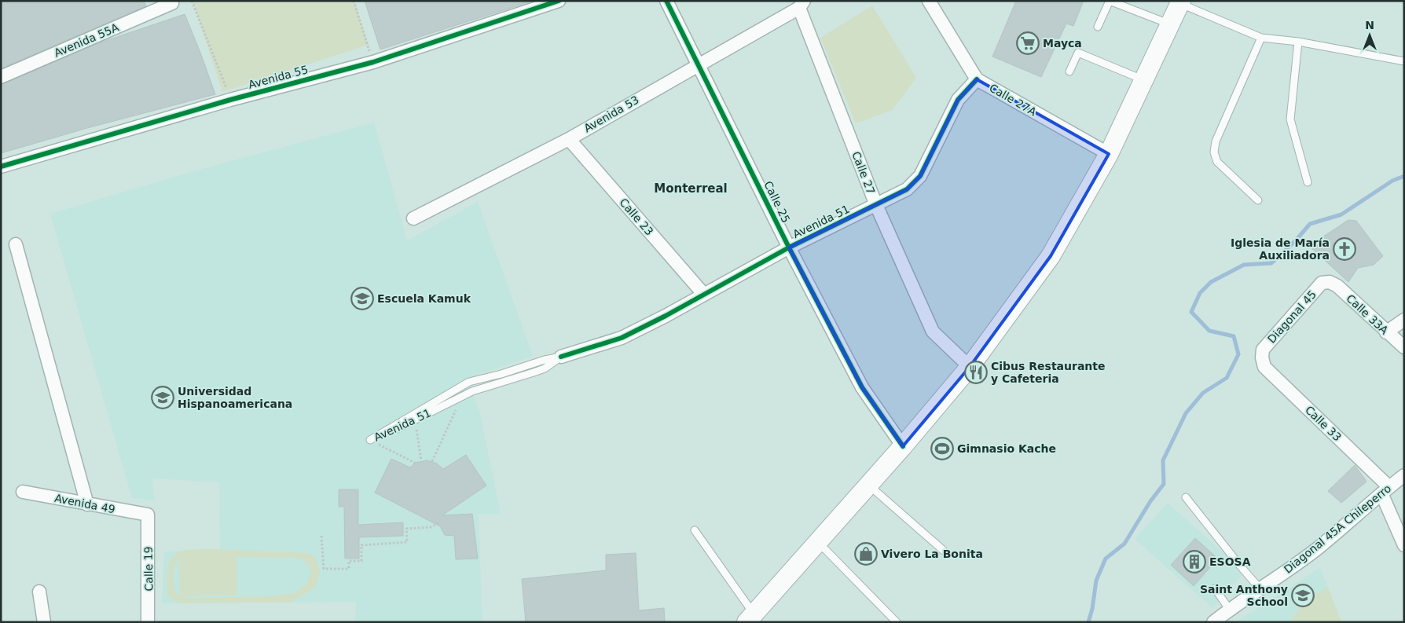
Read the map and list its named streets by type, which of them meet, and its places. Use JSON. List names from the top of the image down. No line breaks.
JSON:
{"streets":{"street":["Avenida 55A","Avenida 55","Calle 27A","Avenida 53","Calle 27","Calle 25","Calle 23","Avenida 51","Calle 33A","Diagonal 45","Calle 33","Avenida 49","Diagonal 45A Chileperro","Calle 19"]},"crossings":[["Calle 27A","Avenida 51"],["Avenida 53","Calle 27"],["Avenida 53","Calle 25"],["Avenida 53","Calle 23"],["Calle 27","Avenida 51"],["Calle 25","Avenida 51"],["Calle 23","Avenida 51"],["Calle 33A","Diagonal 45"],["Diagonal 45","Calle 33"],["Calle 33","Diagonal 45A Chileperro"],["Avenida 49","Calle 19"]],"districts":["Monterreal"],"places":{"supermarket":["Mayca"],"church":["Iglesia de María Auxiliadora"],"school or university":["Escuela Kamuk","Universidad Hispanoamericana","Saint Anthony School"],"restaurant":["Cibus Restaurante y Cafeteria"],"sports":["Gimnasio Kache"],"shop":["Vivero La Bonita"],"building":["ESOSA"]},"north":"top"}
